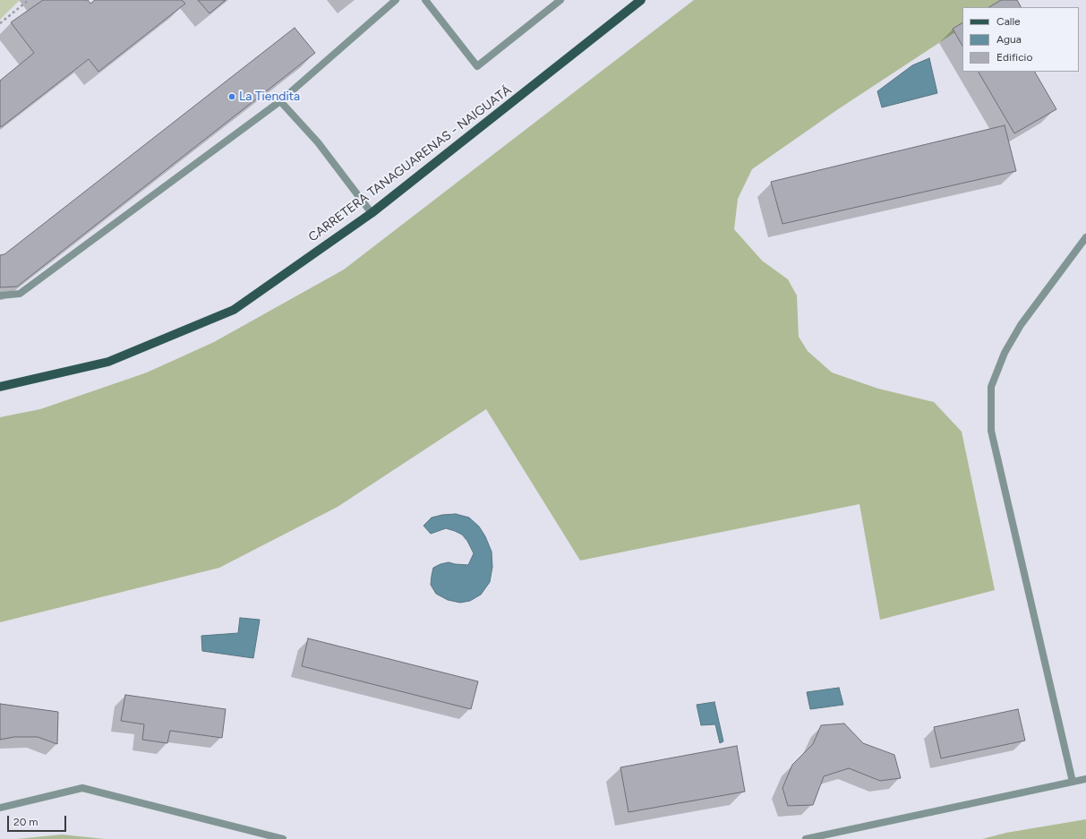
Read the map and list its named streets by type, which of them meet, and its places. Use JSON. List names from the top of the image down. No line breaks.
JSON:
{"streets":{"main road":["CARRETERA TANAGUARENAS - NAIGUATÁ"]},"places":["La Tiendita"],"legend":["Calle","Agua","Edificio"],"scale_bar":"20 m"}
